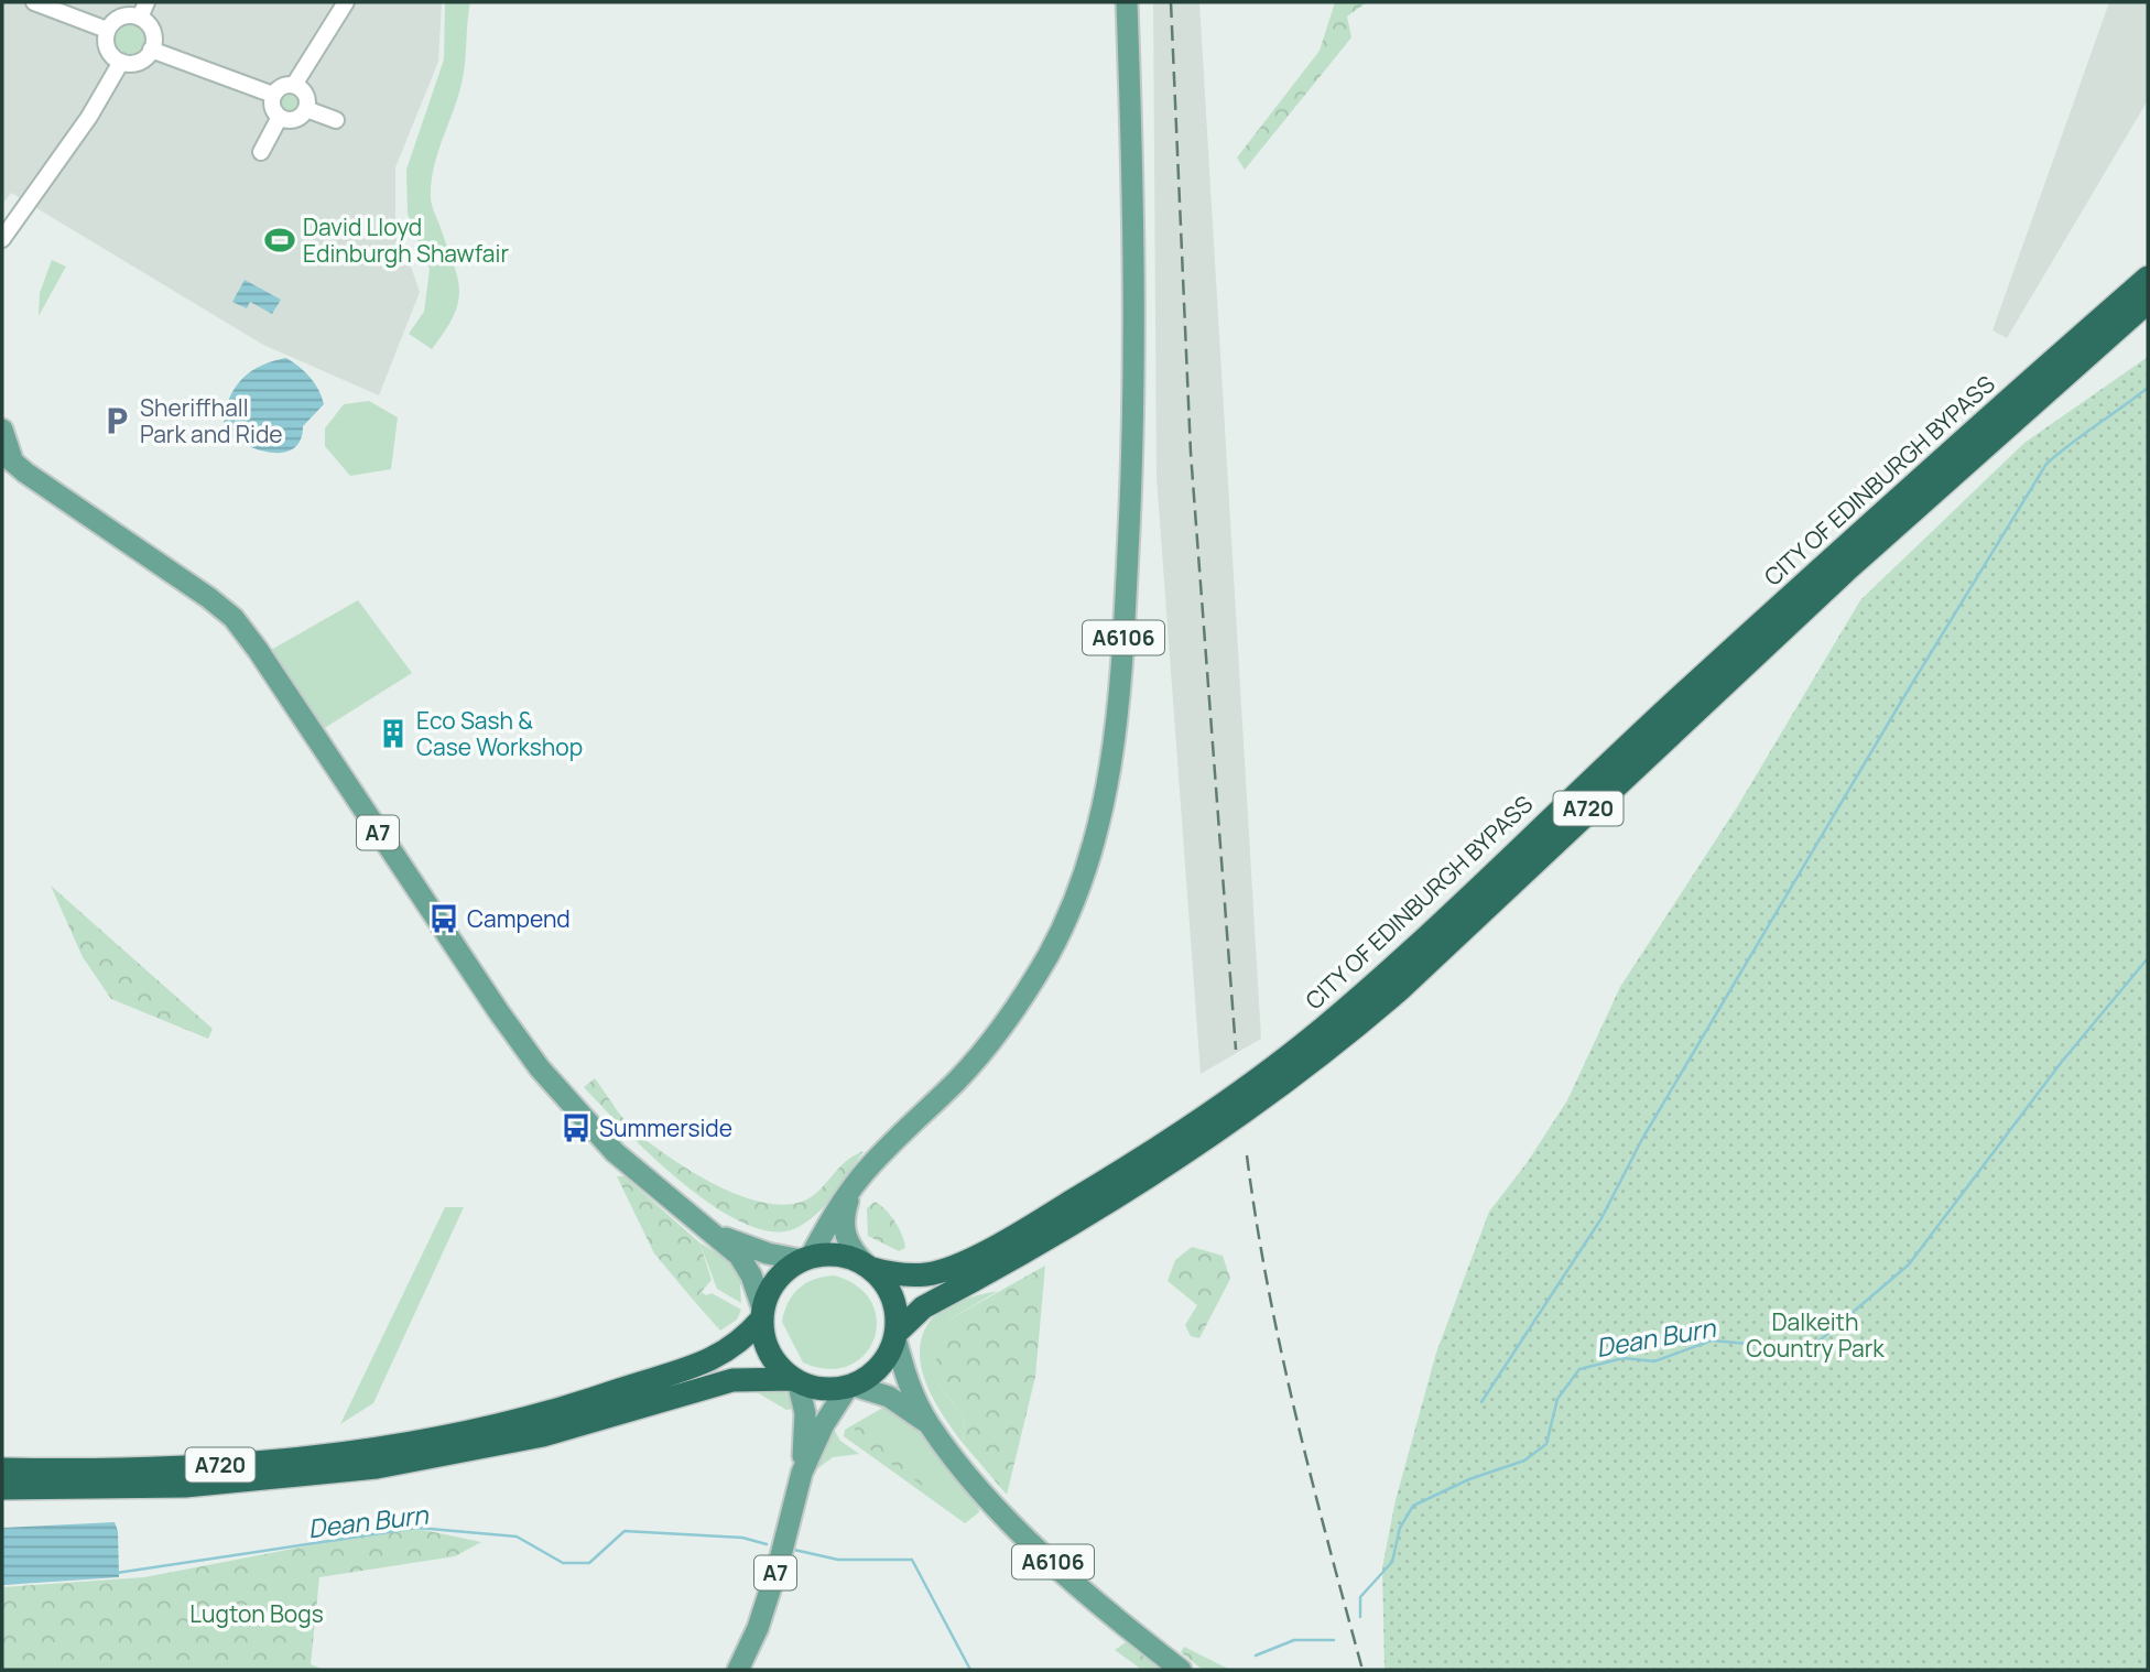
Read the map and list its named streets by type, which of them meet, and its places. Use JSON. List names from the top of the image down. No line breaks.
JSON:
{"streets":{"highway":["CITY OF EDINBURGH BYPASS","A720"],"main road":["A6106","A7"]},"crossings":[["CITY OF EDINBURGH BYPASS","A6106"],["CITY OF EDINBURGH BYPASS","A720"],["CITY OF EDINBURGH BYPASS","A7"],["A6106","A720"],["A6106","A7"],["A720","A7"]],"water":["Dean Burn"],"parks":["Dalkeith Country Park","Lugton Bogs"],"places":{"sports":["David Lloyd Edinburgh Shawfair"],"parking":["Sheriffhall Park and Ride"],"building":["Eco Sash & Case Workshop"],"bus stop":["Campend","Summerside"]}}
